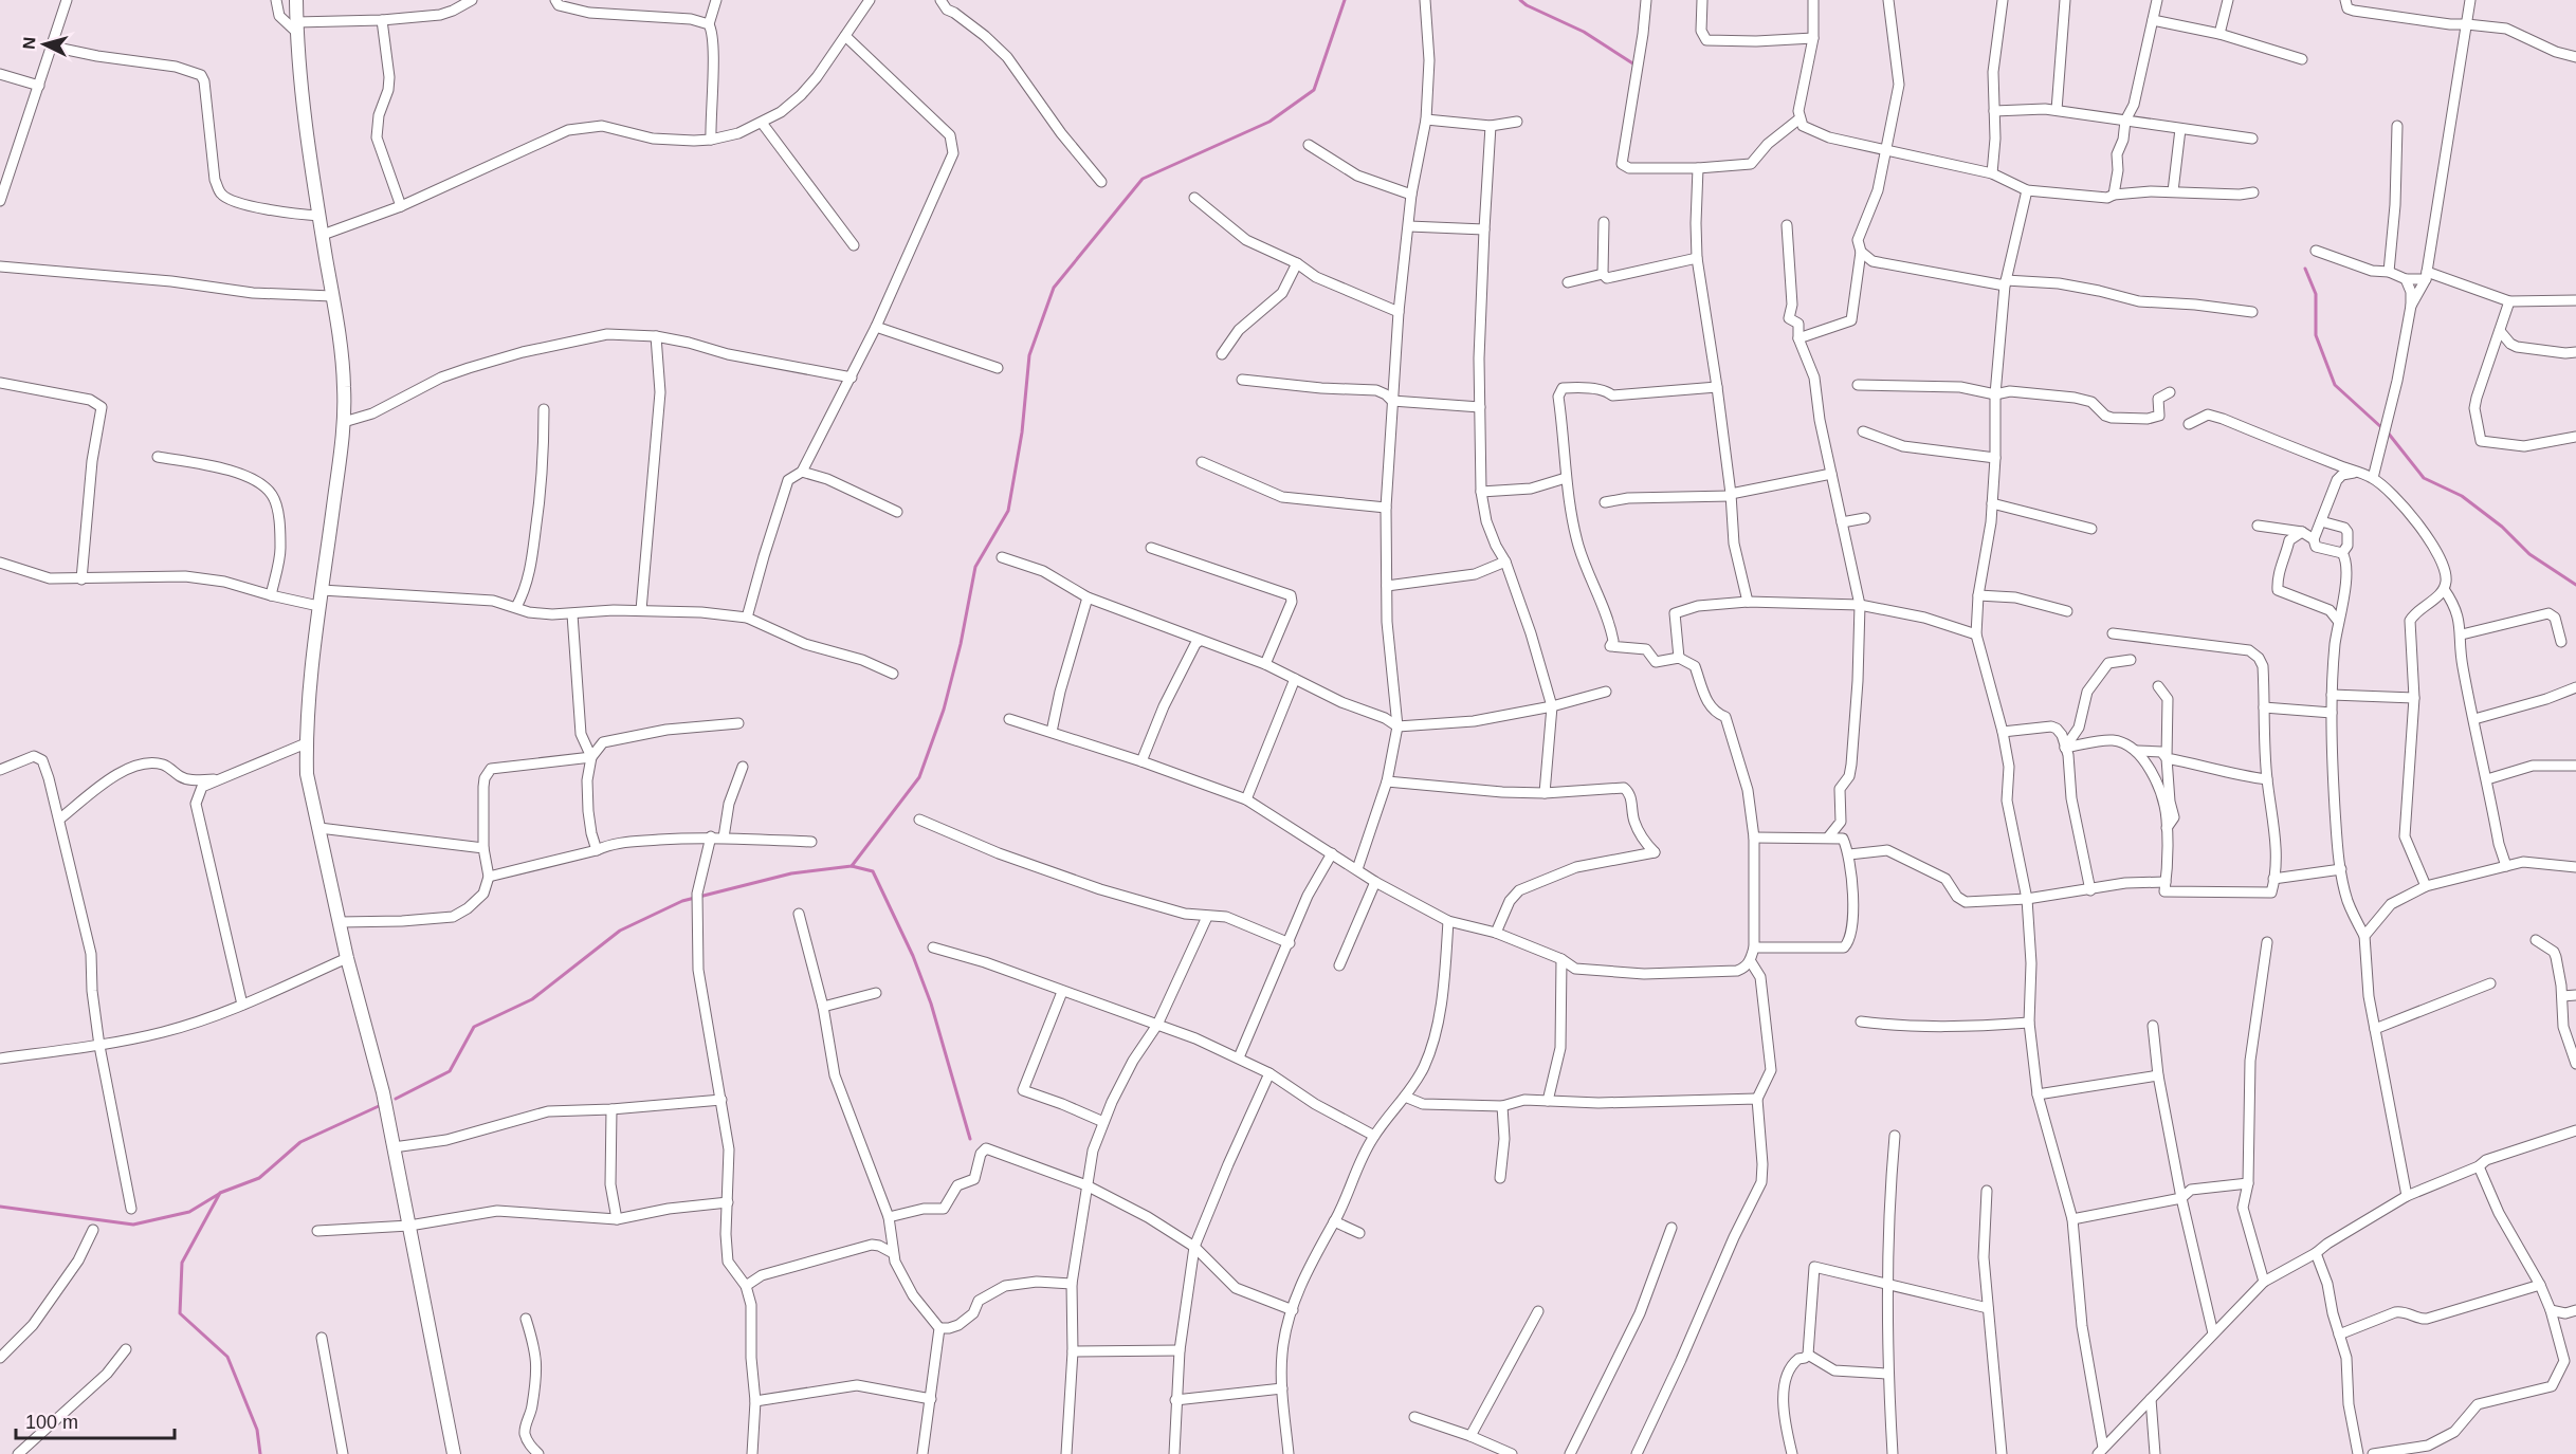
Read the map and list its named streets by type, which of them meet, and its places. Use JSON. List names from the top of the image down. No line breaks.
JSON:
{"scale_bar":"100 m","north":"left"}
